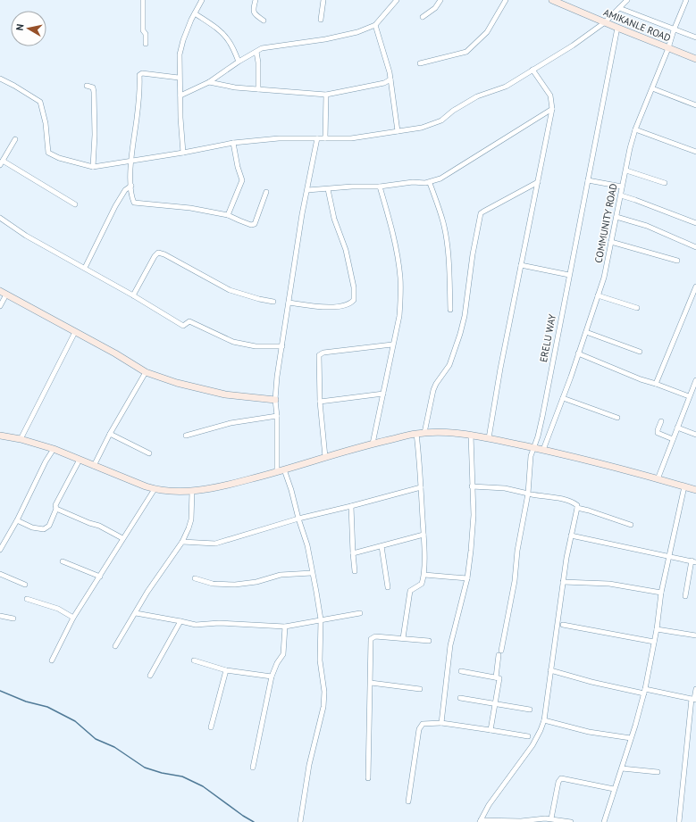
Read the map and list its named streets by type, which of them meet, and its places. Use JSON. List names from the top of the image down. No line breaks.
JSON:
{"streets":{"street":["AMIKANLE ROAD","COMMUNITY ROAD","ERELU WAY"]},"crossings":[["AMIKANLE ROAD","COMMUNITY ROAD"],["AMIKANLE ROAD","ERELU WAY"]],"north":"left"}
